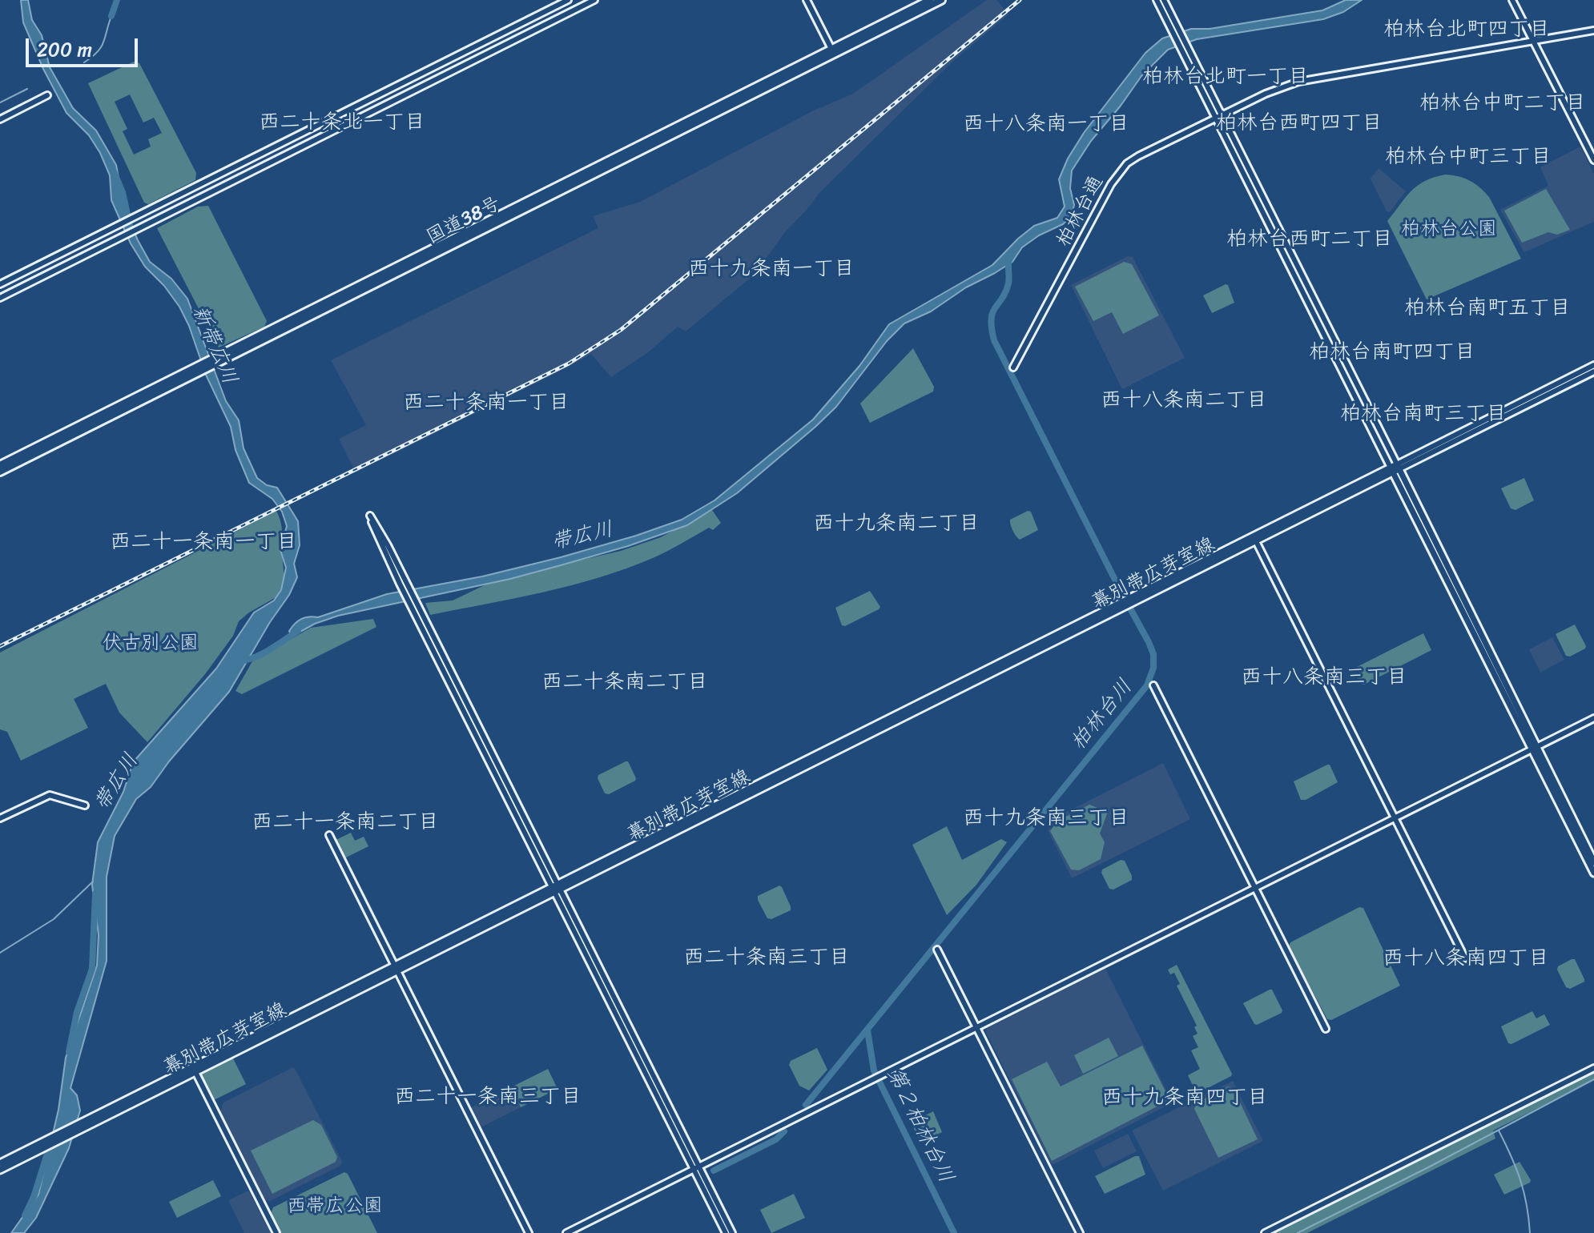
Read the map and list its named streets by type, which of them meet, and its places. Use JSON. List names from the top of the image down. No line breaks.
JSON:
{"streets":{"highway":["国道38号"],"main road":["幕別帯広芽室線"],"street":["柏林台通"]},"districts":["柏林台北町四丁目","柏林台北町一丁目","柏林台中町二丁目","西二十条北一丁目","柏林台西町四丁目","西十八条南一丁目","柏林台中町三丁目","柏林台西町二丁目","西十九条南一丁目","柏林台南町五丁目","柏林台南町四丁目","西十八条南二丁目","西二十条南一丁目","柏林台南町三丁目","西十九条南二丁目","西二十一条南一丁目","西十八条南三丁目","西二十条南二丁目","西十九条南三丁目","西二十一条南二丁目","西二十条南三丁目","西十八条南四丁目","西二十一条南三丁目","西十九条南四丁目"],"water":["新帯広川","帯広川","柏林台川","第２柏林台川"],"parks":["柏林台公園","伏古別公園","西帯広公園"],"scale_bar":"200 m"}
